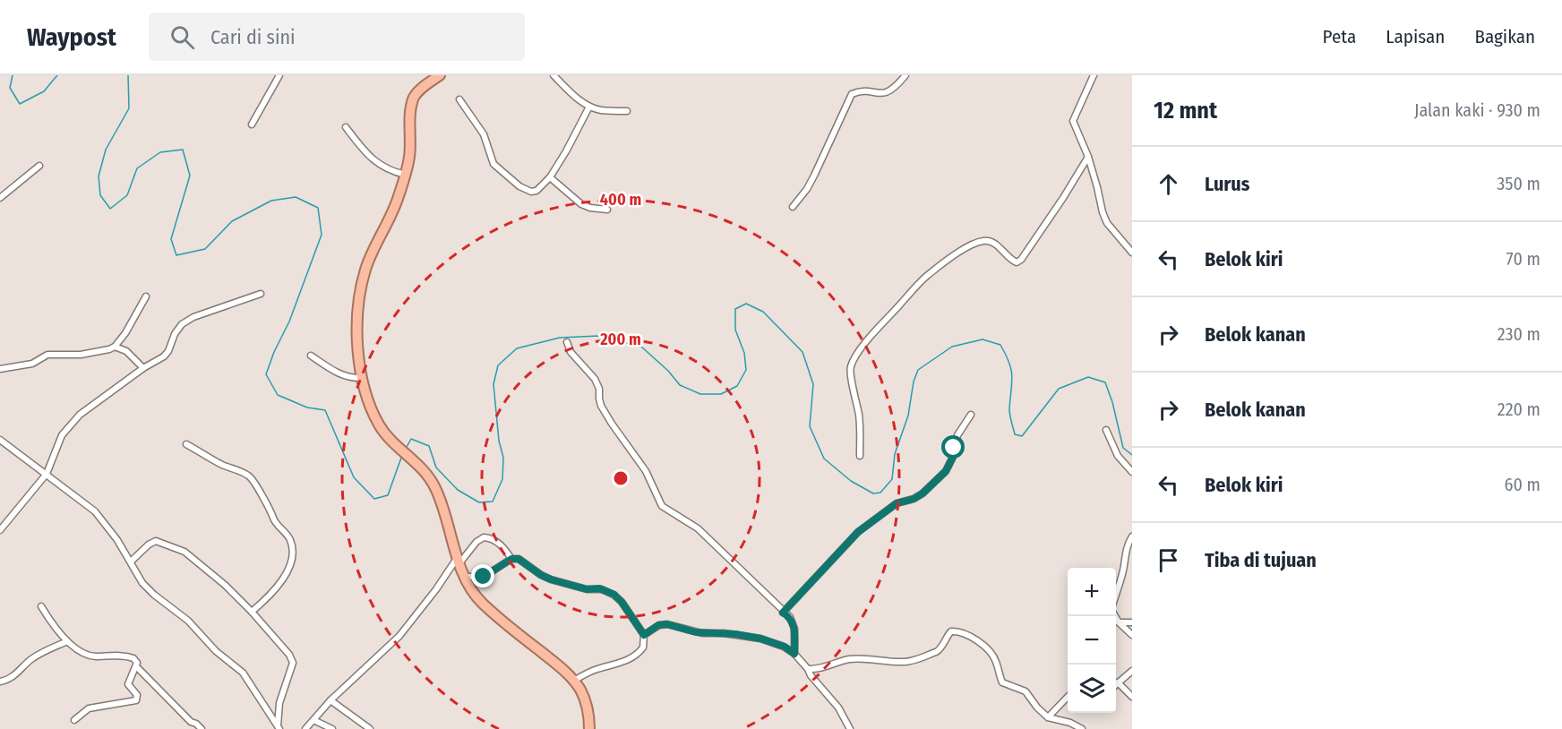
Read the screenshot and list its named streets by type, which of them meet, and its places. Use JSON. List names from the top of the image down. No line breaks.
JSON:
{"page":{"header":"Waypost","search":"Cari di sini","nav":["Peta","Lapisan","Bagikan"],"heading":["12 mnt","Jalan kaki · 930 m"],"list":[["Lurus","350 m"],["Belok kiri","70 m"],["Belok kanan","230 m"],["Belok kanan","220 m"],["Belok kiri","60 m"],"Tiba di tujuan"],"map_buttons":["+","−"]},"rings":["400 m","200 m"]}
